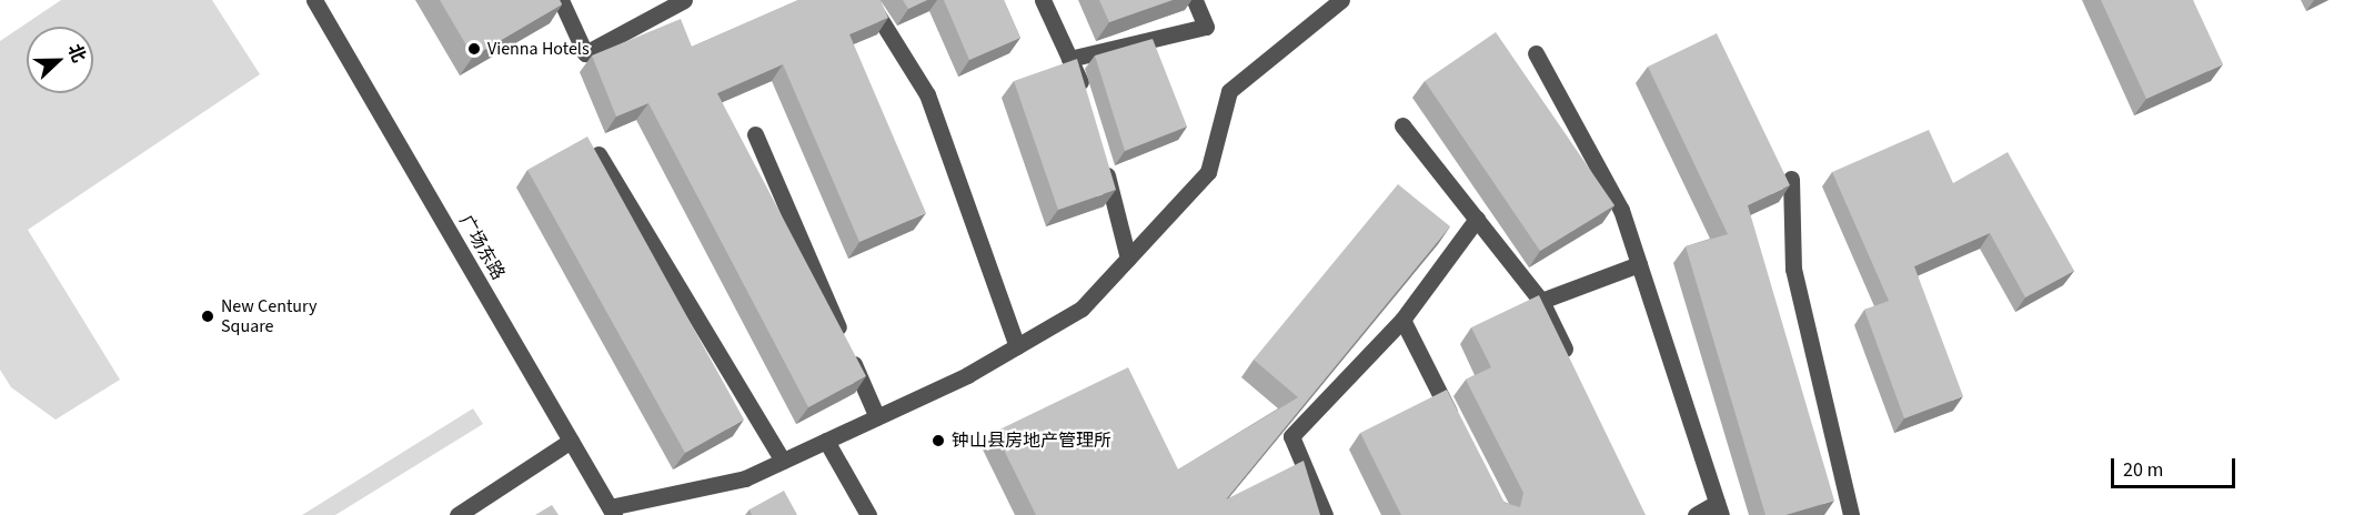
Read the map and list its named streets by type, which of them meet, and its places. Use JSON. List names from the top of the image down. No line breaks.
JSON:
{"streets":{"street":["广场东路"]},"places":["Vienna Hotels","New Century Square","钟山县房地产管理所"],"scale_bar":"20 m","north":"right"}
